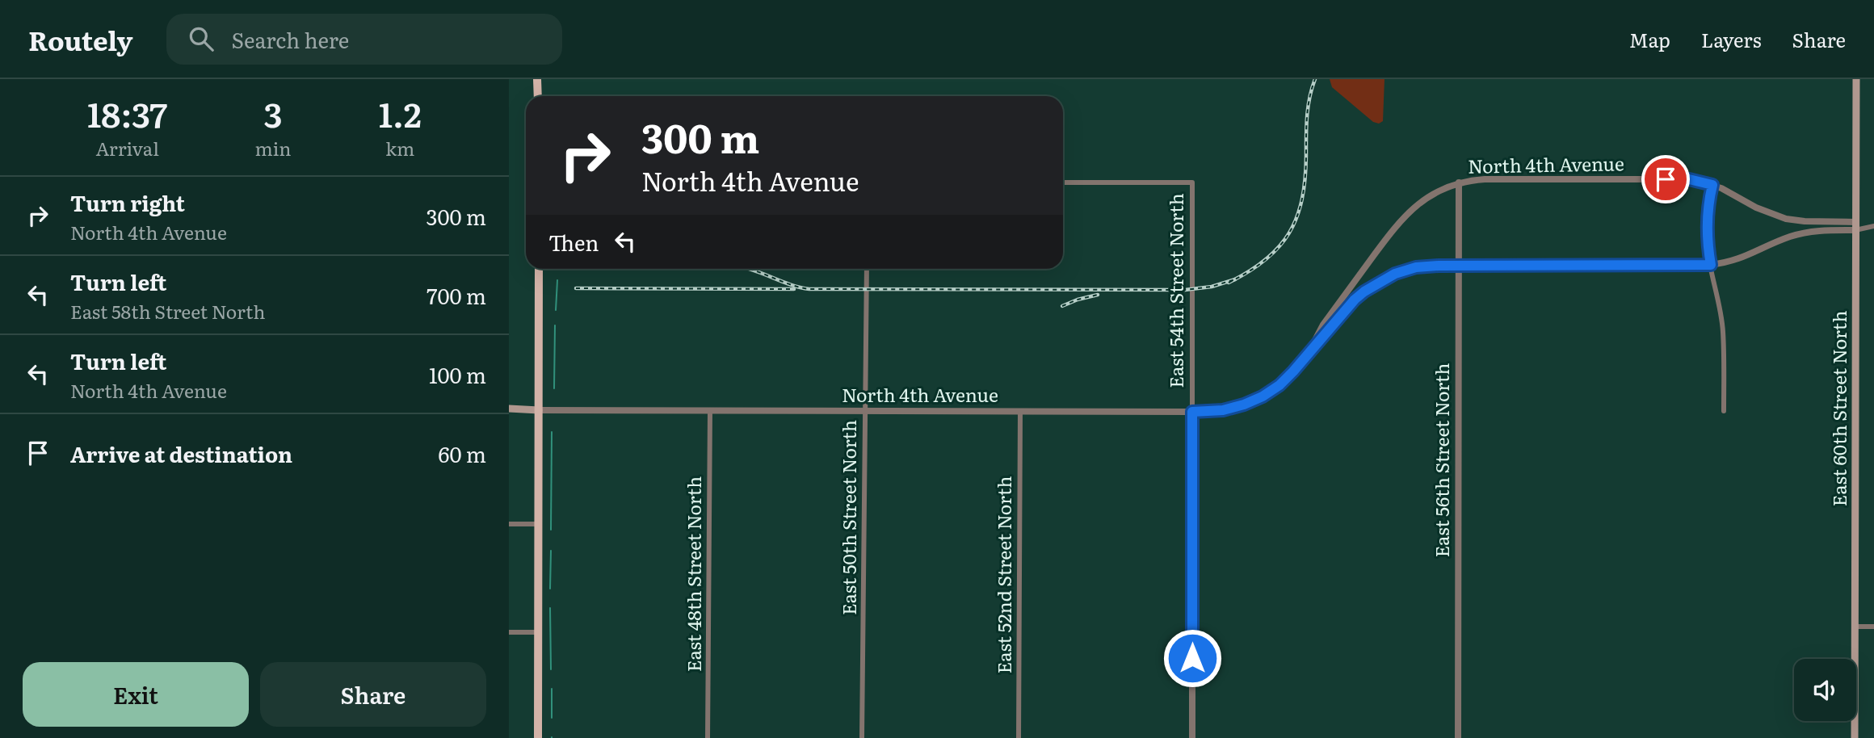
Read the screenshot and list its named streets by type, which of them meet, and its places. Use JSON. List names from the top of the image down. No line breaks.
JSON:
{"streets":{"main road":["North 4th Avenue","East 60th Street North"],"street":["East 54th Street North","East 56th Street North","East 50th Street North","East 48th Street North","East 52nd Street North"]},"crossings":[["North 4th Avenue","East 54th Street North"],["North 4th Avenue","East 60th Street North"],["North 4th Avenue","East 56th Street North"],["North 4th Avenue","East 50th Street North"],["North 4th Avenue","East 48th Street North"],["North 4th Avenue","East 52nd Street North"]],"page":{"header":"Routely","search":"Search here","nav":["Map","Layers","Share"],"eta":["18:37","Arrival","3","min","1.2","km"],"turn":["300 m","North 4th Avenue"],"list":[{"name":"Turn right","note":"North 4th Avenue","value":"300 m"},{"name":"Turn left","note":"East 58th Street North","value":"700 m"},{"name":"Turn left","note":"North 4th Avenue","value":"100 m"},{"name":"Arrive at destination","value":"60 m"}],"then":"Then","buttons":["Exit","Share"]}}
